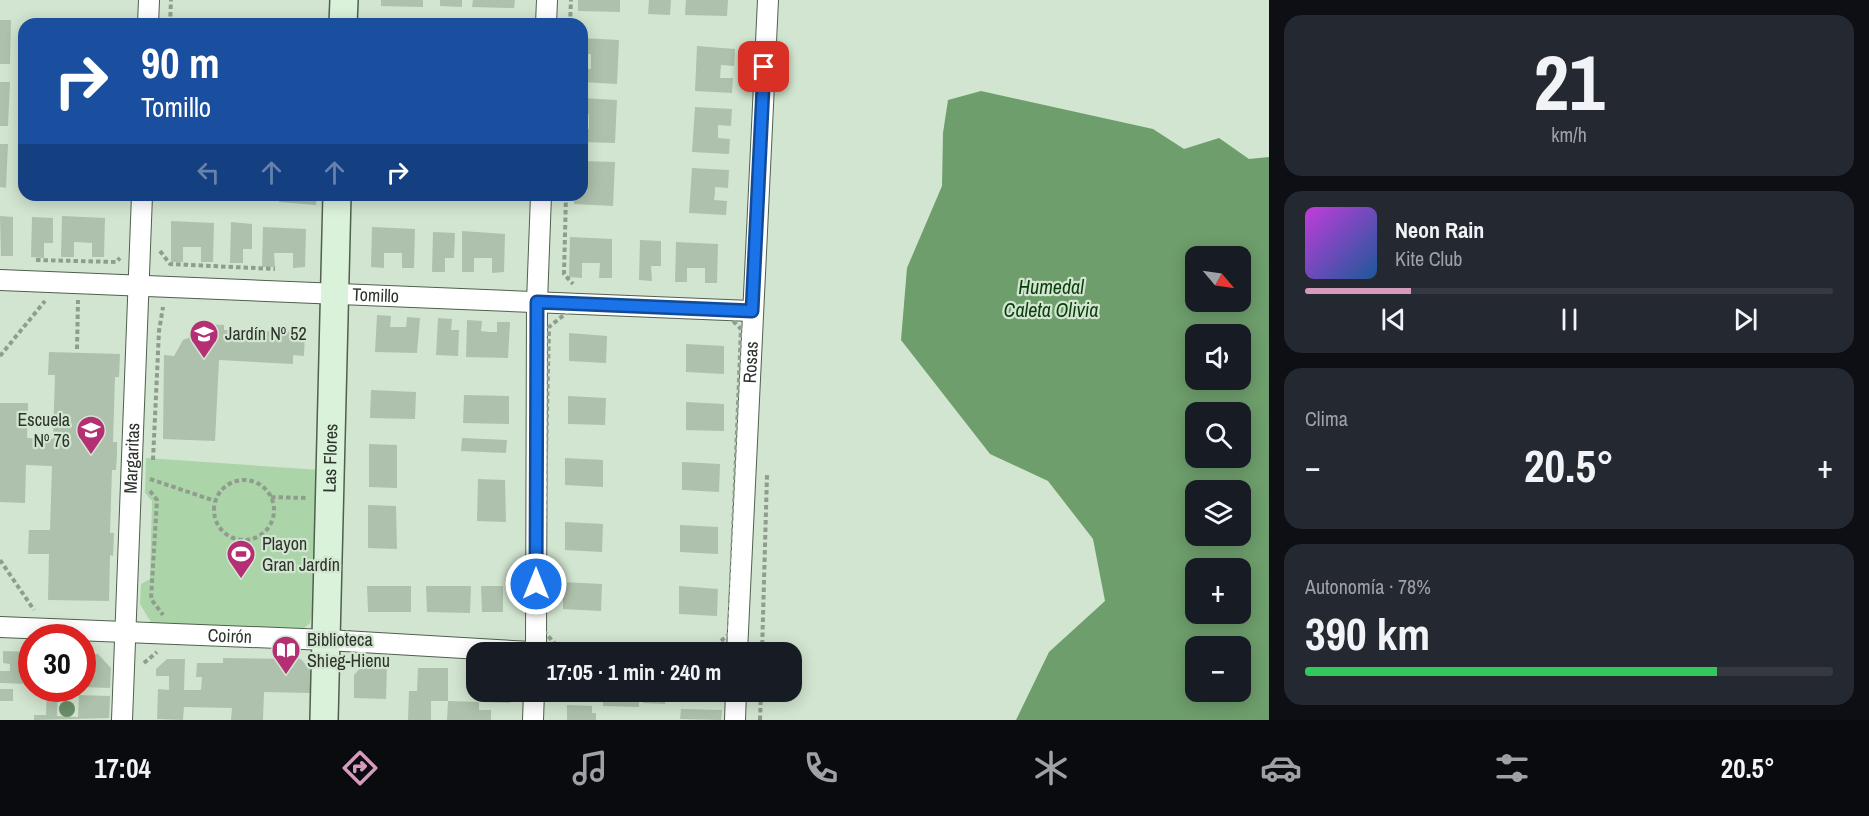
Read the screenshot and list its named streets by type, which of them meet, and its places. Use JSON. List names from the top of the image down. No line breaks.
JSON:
{"streets":{"street":["Tomillo","Rosas","Margaritas","Las Flores","Coirón"]},"crossings":[["Tomillo","Rosas"],["Tomillo","Margaritas"],["Tomillo","Las Flores"],["Margaritas","Coirón"],["Las Flores","Coirón"]],"water":["Humedal Caleta Olivia"],"places":{"school or university":["Jardín Nº 52","Escuela Nº 76"],"sports":["Playon Gran Jardín"],"library":["Biblioteca Shieg-Hienu"]},"north":"bottom right","page":{"tile":[["21","km/h"],"Clima",["Autonomía · 78%","390 km"]],"turn":["90 m","Tomillo"],"song":["Neon Rain","Kite Club"],"map_buttons":["+","−"],"heat":["−","20.5°","+"],"limit":"30","trip":"17:05 · 1 min · 240 m","tabs":["17:04","20.5°"]}}
